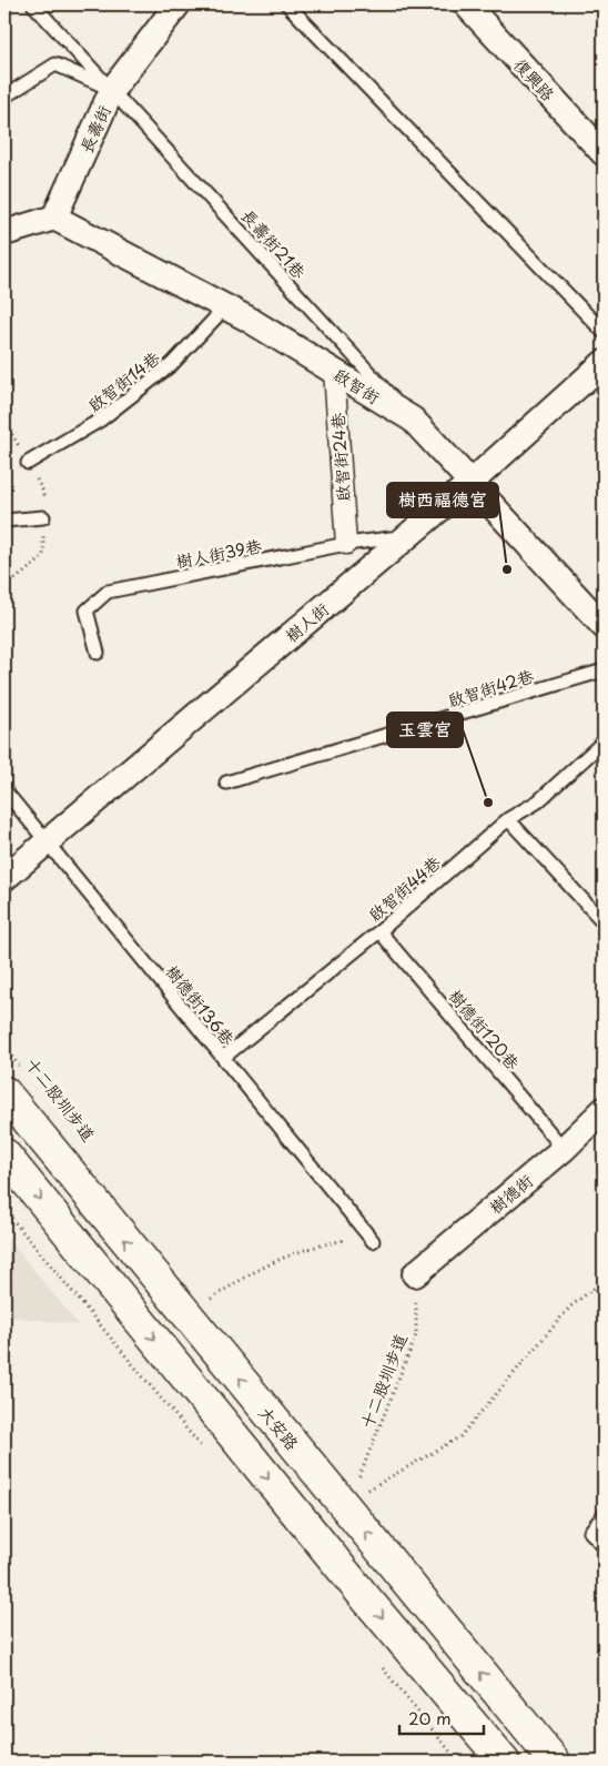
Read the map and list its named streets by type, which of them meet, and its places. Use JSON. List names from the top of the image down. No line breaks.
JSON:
{"streets":{"street":["復興路","長壽街","啟智街","啟智街24巷","樹人街","樹德街","大安路"],"lane":["長壽街21巷","啟智街14巷","樹人街39巷","啟智街42巷","啟智街44巷","樹德街136巷","樹德街120巷"],"path":["十二股圳步道"]},"crossings":[["長壽街","長壽街21巷"],["長壽街","啟智街"],["長壽街21巷","啟智街"],["啟智街14巷","啟智街"],["啟智街","啟智街24巷"],["啟智街","樹人街"],["啟智街24巷","樹人街39巷"],["樹人街39巷","樹人街"],["樹人街","樹德街136巷"],["啟智街44巷","樹德街136巷"],["啟智街44巷","樹德街120巷"],["樹德街120巷","樹德街"],["十二股圳步道","樹德街"],["十二股圳步道","大安路"]],"places":["樹西福德宮","玉雲宮"],"scale_bar":"20 m"}
